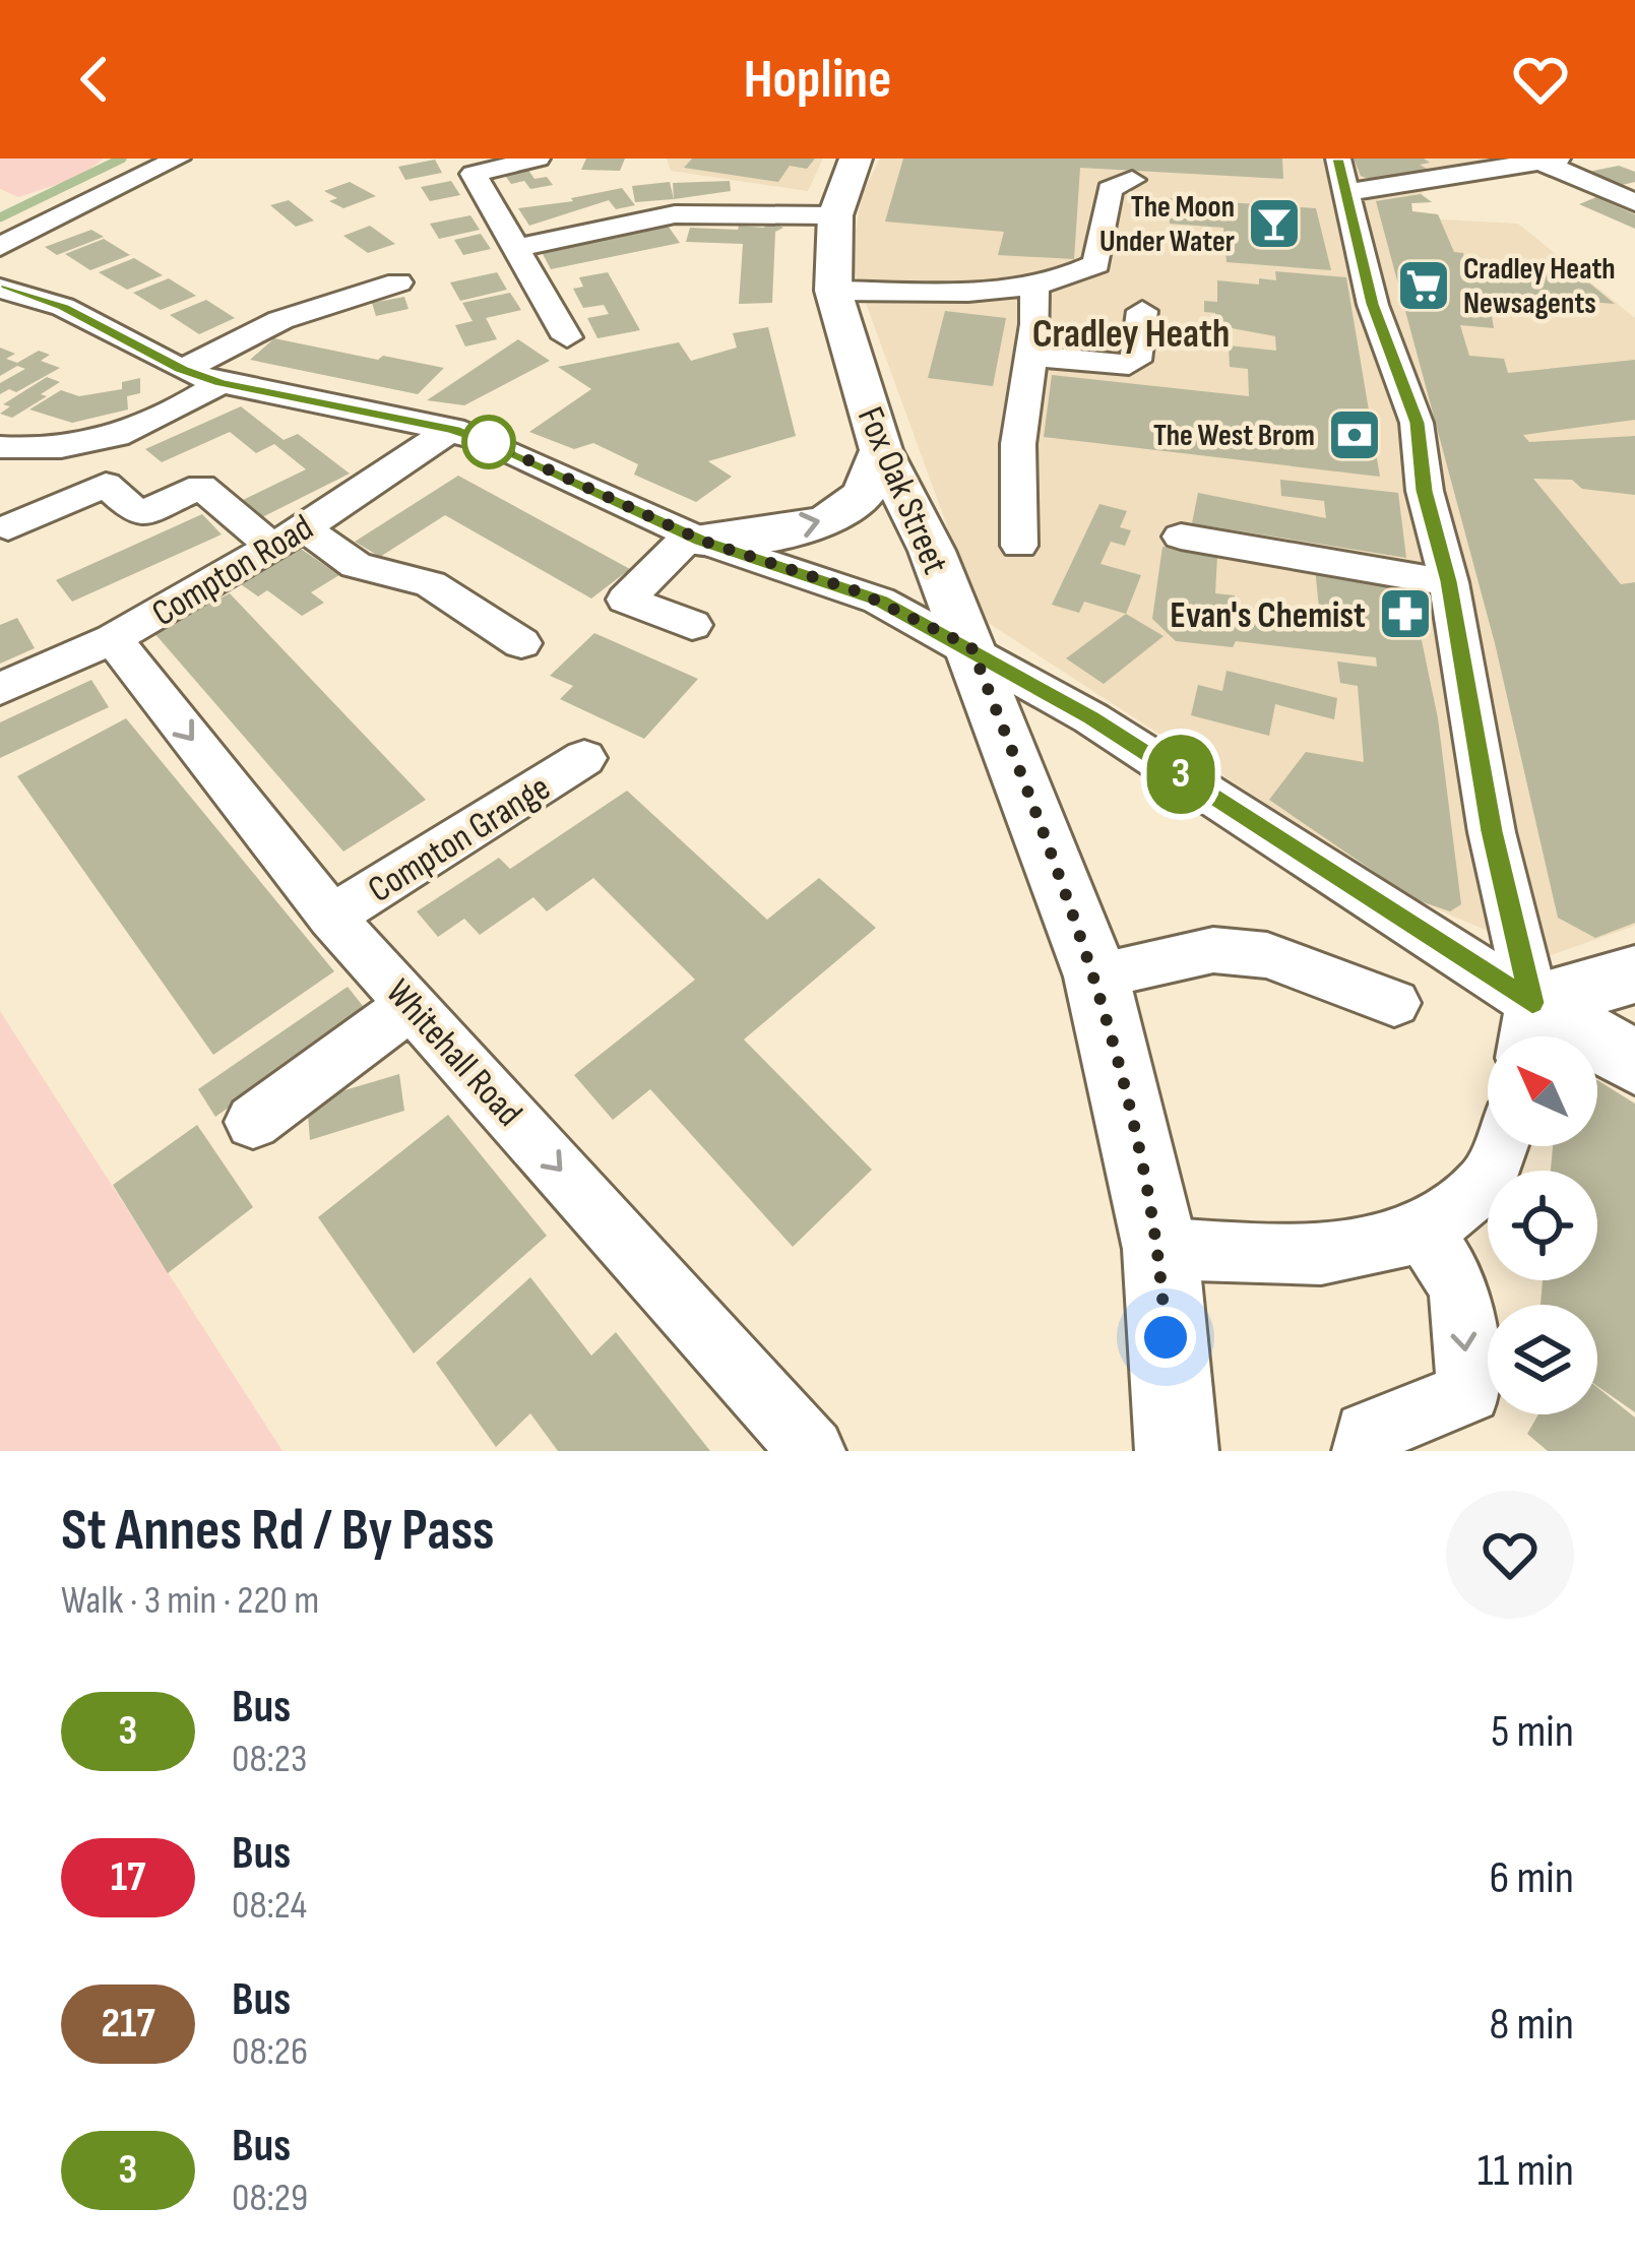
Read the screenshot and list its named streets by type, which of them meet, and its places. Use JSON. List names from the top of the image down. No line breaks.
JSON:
{"streets":{"main road":["Fox Oak Street"],"street":["Compton Road","Compton Grange","Whitehall Road"]},"crossings":[["Compton Road","Whitehall Road"],["Compton Grange","Whitehall Road"]],"one_way":["Whitehall Road"],"districts":["Cradley Heath"],"places":{"bar":["The Moon Under Water"],"supermarket":["Cradley Heath Newsagents"],"bank":["The West Brom"],"pharmacy":["Evan's Chemist"]},"lines":["bus line 3"],"north":"top left","page":{"header":"Hopline","on_map":"3","heading":["St Annes Rd / By Pass","Walk · 3 min · 220 m"],"list":[{"mark":"3","name":"Bus","note":"08:23","value":"5 min"},{"mark":"17","name":"Bus","note":"08:24","value":"6 min"},{"mark":"217","name":"Bus","note":"08:26","value":"8 min"},{"mark":"3","name":"Bus","note":"08:29","value":"11 min"}]}}
